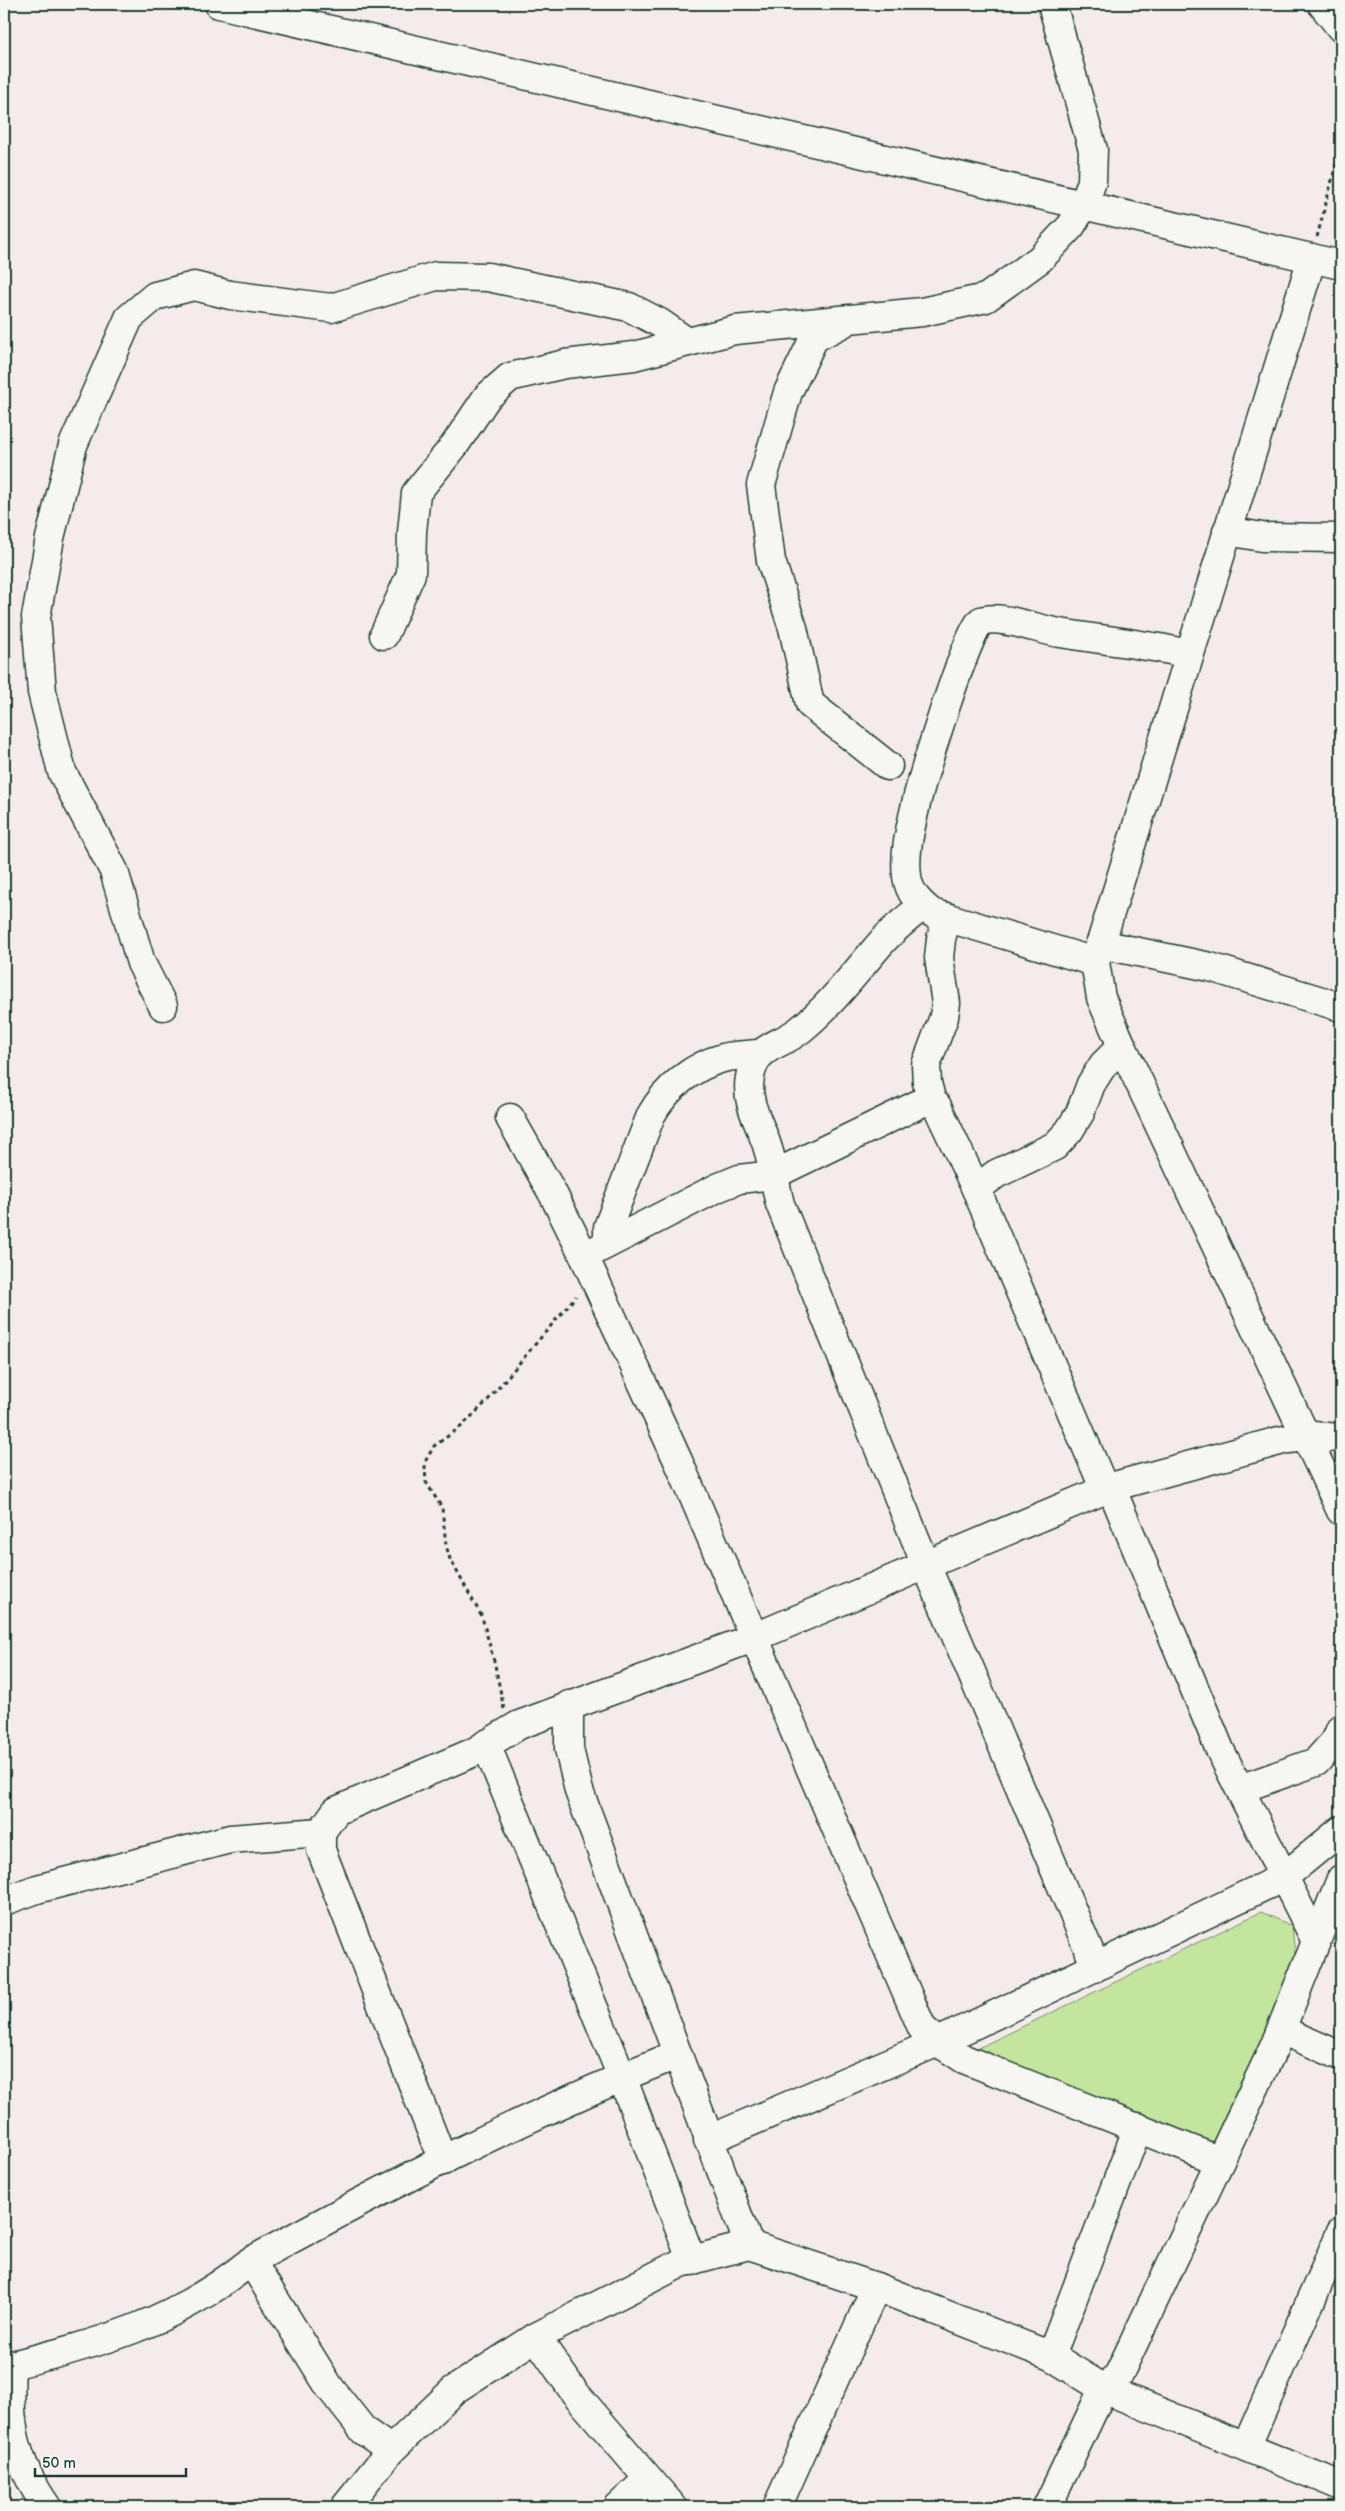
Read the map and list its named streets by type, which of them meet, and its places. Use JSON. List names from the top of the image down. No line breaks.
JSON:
{"scale_bar":"50 m"}
